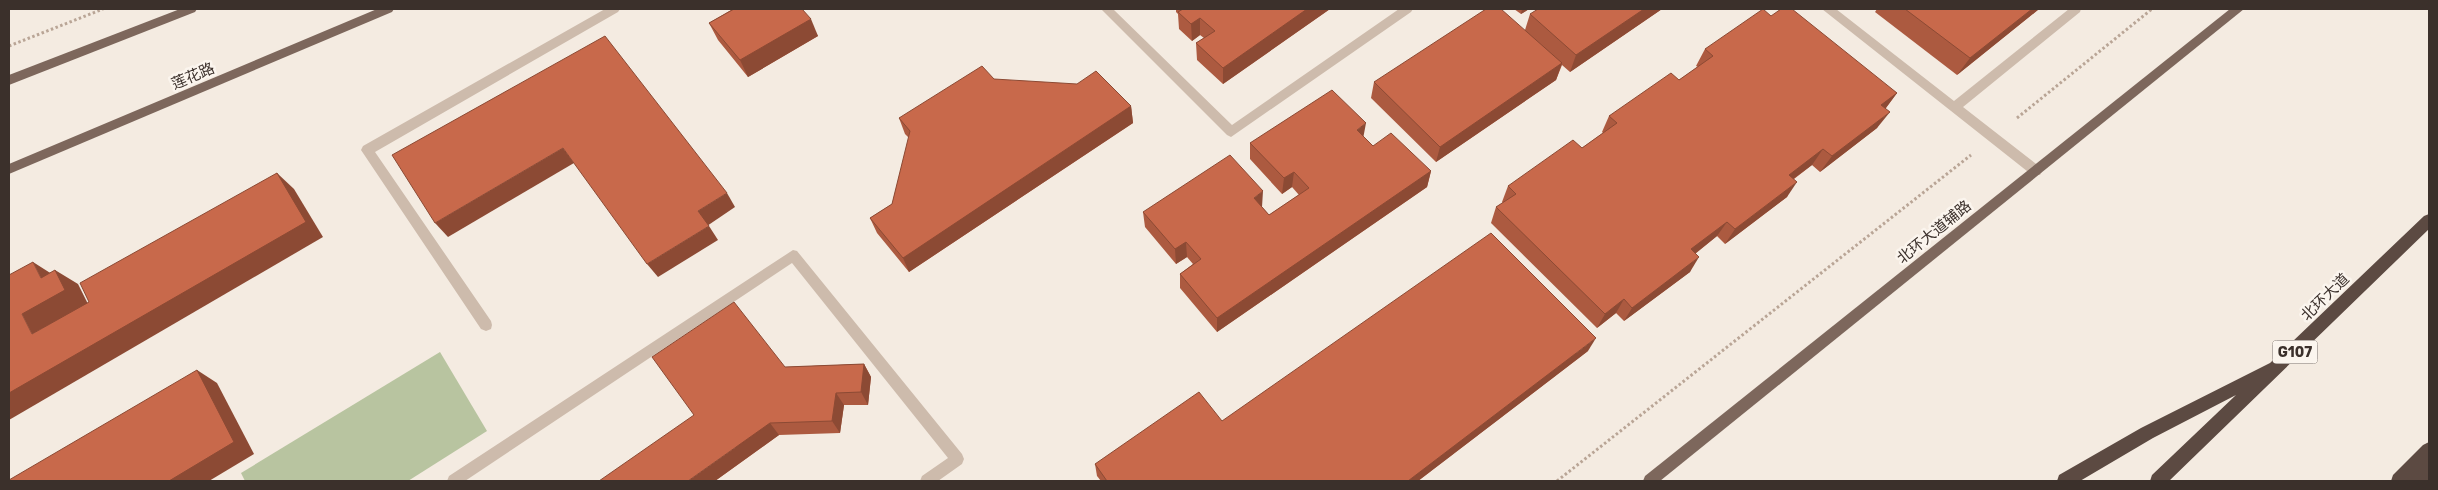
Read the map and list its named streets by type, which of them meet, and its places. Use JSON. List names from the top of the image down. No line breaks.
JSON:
{"streets":{"highway":["北环大道","G107"],"main road":["莲花路","北环大道辅路"]}}
